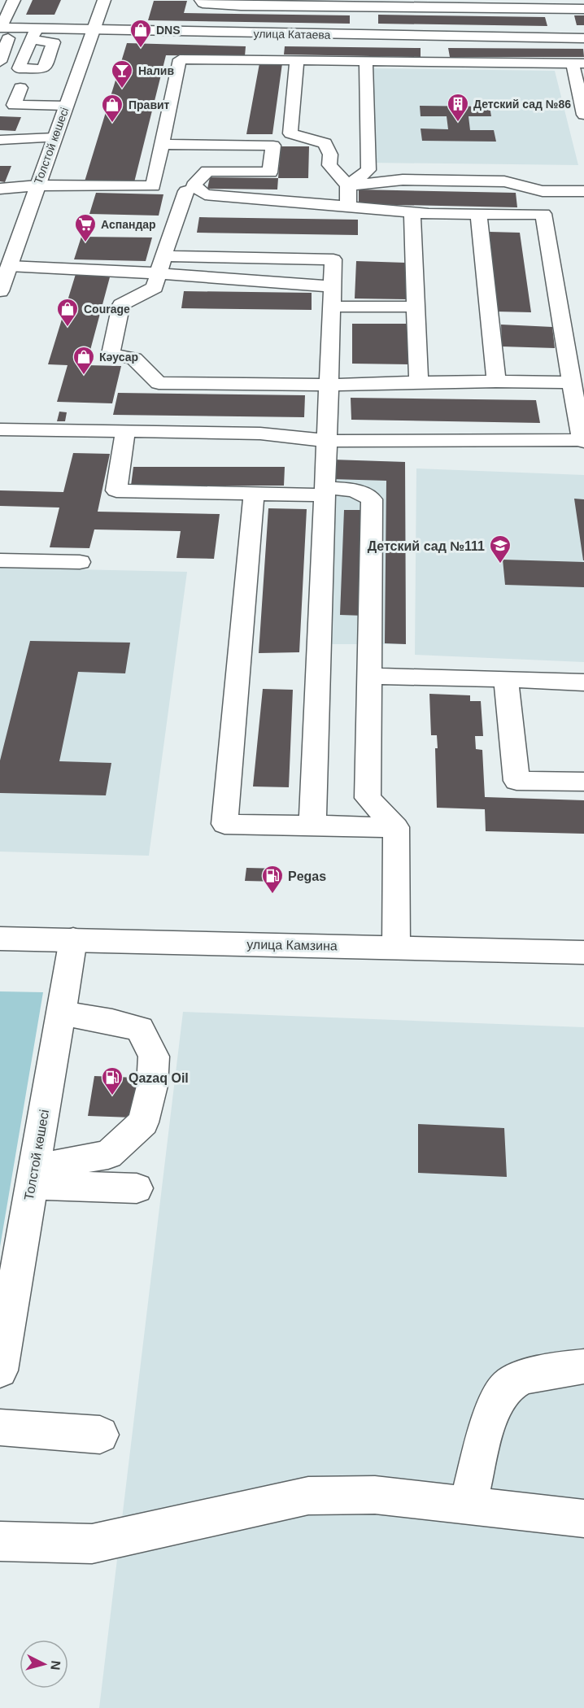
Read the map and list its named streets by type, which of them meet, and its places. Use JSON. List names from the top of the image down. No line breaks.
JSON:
{"streets":{"main road":["улица Катаева","Толстой көшесі","улица Камзина"]},"crossings":[["улица Катаева","Толстой көшесі"],["Толстой көшесі","улица Камзина"]],"places":{"shop":["DNS","Правит","Courage","Кәусар"],"bar":["Налив"],"building":["Детский сад №86"],"supermarket":["Аспандар"],"school or university":["Детский сад №111"],"fuel station":["Pegas","Qazaq Oil"]},"north":"right"}
